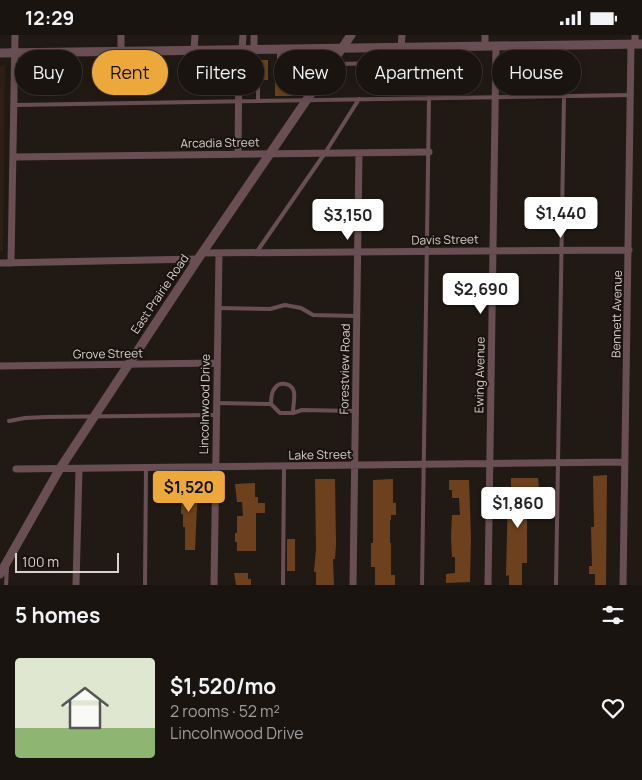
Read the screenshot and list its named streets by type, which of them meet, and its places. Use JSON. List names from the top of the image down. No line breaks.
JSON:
{"streets":{"street":["Arcadia Street","Davis Street","East Prairie Road","Bennett Avenue","Grove Street","Forestview Road","Ewing Avenue","Lincolnwood Drive","Lake Street"]},"crossings":[["Arcadia Street","East Prairie Road"],["Arcadia Street","Forestview Road"],["Davis Street","East Prairie Road"],["Davis Street","Bennett Avenue"],["Davis Street","Forestview Road"],["Davis Street","Ewing Avenue"],["Davis Street","Lincolnwood Drive"],["East Prairie Road","Grove Street"],["East Prairie Road","Lake Street"],["Bennett Avenue","Lake Street"],["Grove Street","Lincolnwood Drive"],["Forestview Road","Lake Street"],["Ewing Avenue","Lake Street"],["Lincolnwood Drive","Lake Street"]],"scale_bar":"100 m","page":{"status":"12:29","chip":["Buy","Rent","Filters","New","Apartment","House"],"price":["$1,440","$3,150","$2,690","$1,520","$1,860"],"scale":"100 m","heading":"5 homes","list":[{"name":"$1,520/mo","note":"2 rooms · 52 m² · Lincolnwood Drive"}]}}
